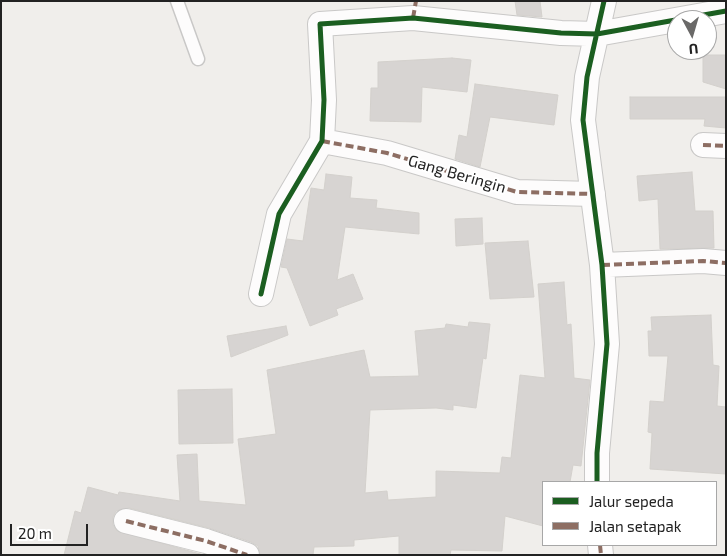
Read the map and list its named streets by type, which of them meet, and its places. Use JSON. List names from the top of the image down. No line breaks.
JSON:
{"streets":{"street":["Gang Beringin"]},"legend":["Jalur sepeda","Jalan setapak"],"scale_bar":"20 m","north":"bottom"}
